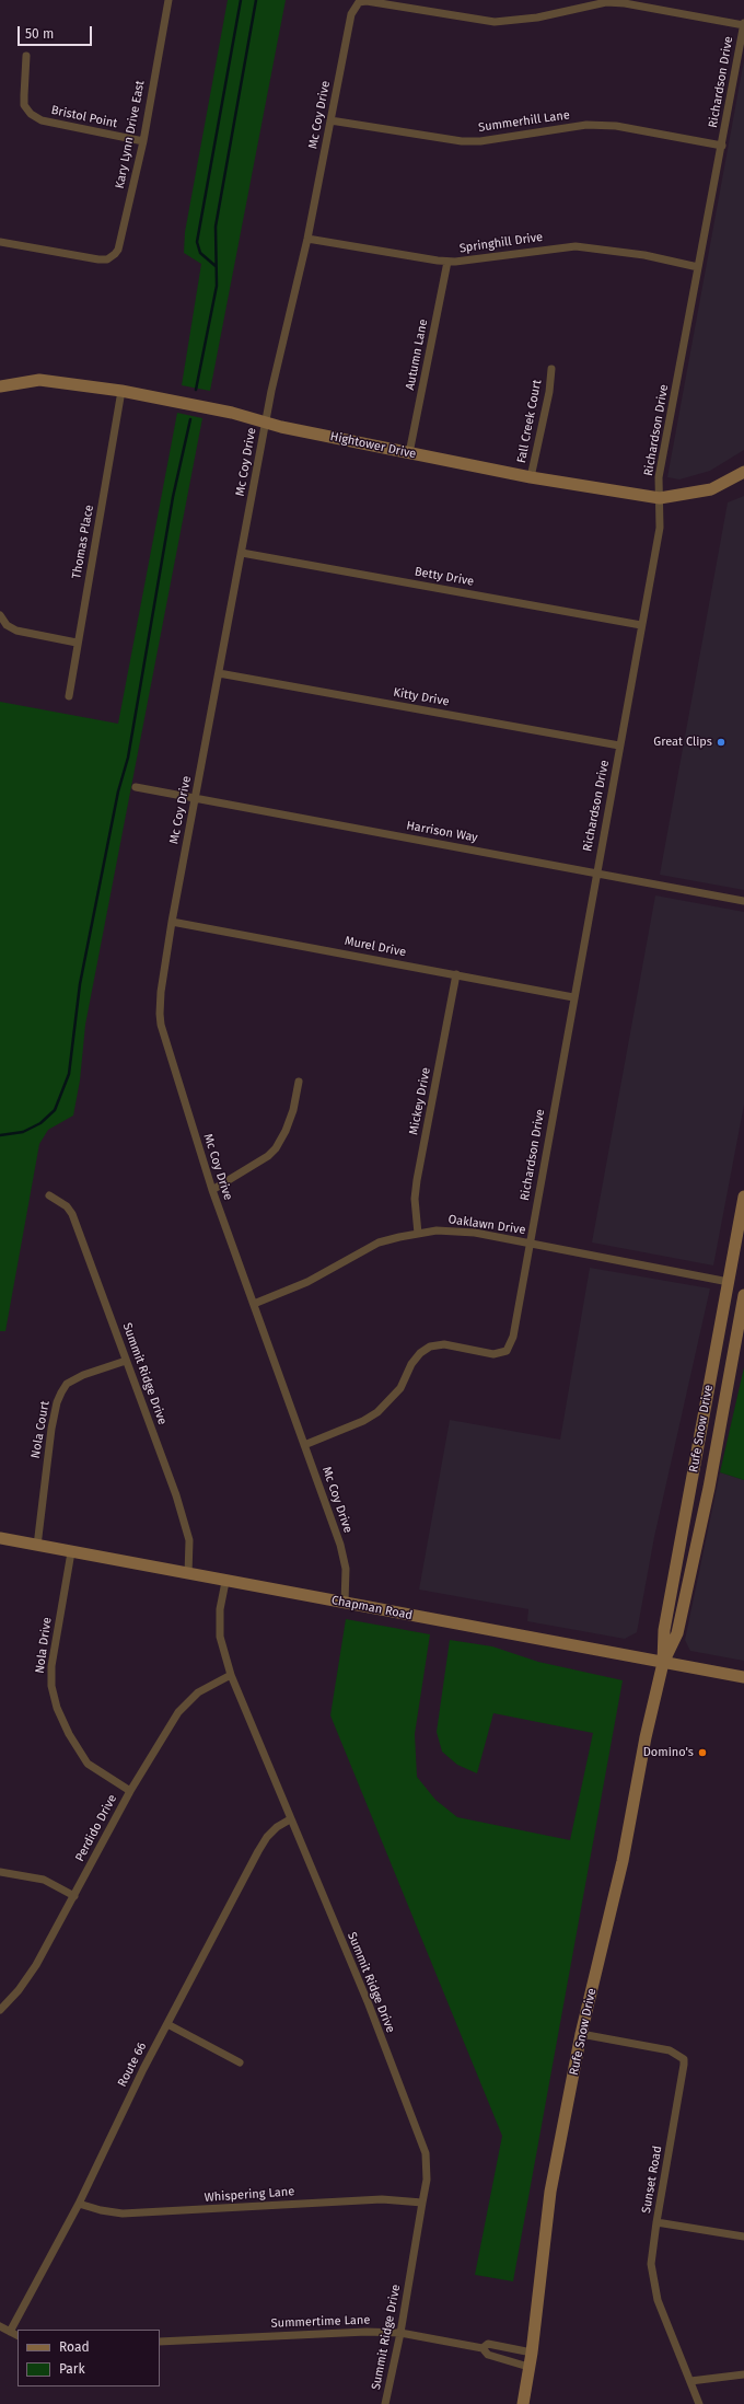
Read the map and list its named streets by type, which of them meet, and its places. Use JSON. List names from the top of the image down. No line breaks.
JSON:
{"streets":{"main road":["Hightower Drive","Rufe Snow Drive","Chapman Road"],"street":["Richardson Drive","Mc Coy Drive","Bristol Point","Summerhill Lane","Kary Lynn Drive East","Springhill Drive","Autumn Lane","Fall Creek Court","Thomas Place","Betty Drive","Kitty Drive","Harrison Way","Murel Drive","Mickey Drive","Oaklawn Drive","Summit Ridge Drive","Nola Court","Nola Drive","Perdido Drive","Route 66","Sunset Road","Whispering Lane","Summertime Lane"]},"crossings":[["Richardson Drive","Mc Coy Drive"],["Richardson Drive","Summerhill Lane"],["Richardson Drive","Springhill Drive"],["Richardson Drive","Hightower Drive"],["Richardson Drive","Betty Drive"],["Richardson Drive","Kitty Drive"],["Richardson Drive","Harrison Way"],["Richardson Drive","Murel Drive"],["Richardson Drive","Oaklawn Drive"],["Mc Coy Drive","Summerhill Lane"],["Mc Coy Drive","Springhill Drive"],["Mc Coy Drive","Hightower Drive"],["Mc Coy Drive","Betty Drive"],["Mc Coy Drive","Kitty Drive"],["Mc Coy Drive","Harrison Way"],["Mc Coy Drive","Murel Drive"],["Mc Coy Drive","Oaklawn Drive"],["Mc Coy Drive","Chapman Road"],["Bristol Point","Kary Lynn Drive East"],["Springhill Drive","Autumn Lane"],["Autumn Lane","Hightower Drive"],["Fall Creek Court","Hightower Drive"],["Hightower Drive","Thomas Place"],["Murel Drive","Mickey Drive"],["Mickey Drive","Oaklawn Drive"],["Oaklawn Drive","Rufe Snow Drive"],["Summit Ridge Drive","Nola Court"],["Summit Ridge Drive","Chapman Road"],["Summit Ridge Drive","Perdido Drive"],["Summit Ridge Drive","Route 66"],["Summit Ridge Drive","Whispering Lane"],["Summit Ridge Drive","Summertime Lane"],["Rufe Snow Drive","Chapman Road"],["Rufe Snow Drive","Sunset Road"],["Rufe Snow Drive","Summertime Lane"],["Nola Court","Chapman Road"],["Chapman Road","Nola Drive"],["Nola Drive","Perdido Drive"],["Route 66","Whispering Lane"]],"places":["Great Clips","Domino's"],"legend":["Road","Park"],"scale_bar":"50 m"}
